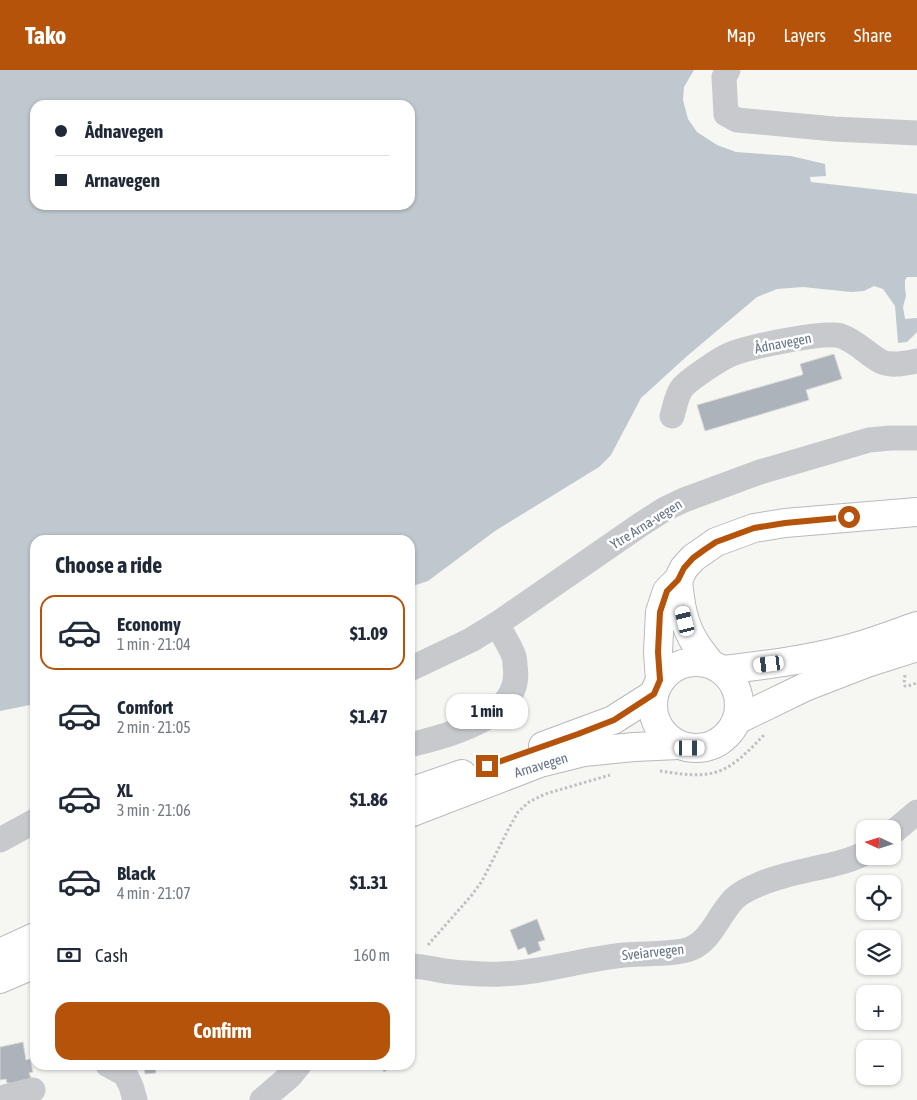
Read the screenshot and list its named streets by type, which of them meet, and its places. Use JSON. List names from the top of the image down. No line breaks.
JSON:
{"streets":{"main road":["Arnavegen"],"street":["Ådnavegen","Ytre Arna-vegen","Sveiarvegen"]},"north":"left","page":{"header":"Tako","nav":["Map","Layers","Share"],"banner":["Ådnavegen","Arnavegen"],"heading":"Choose a ride","list":[{"name":"Economy","note":"1 min · 21:04","value":"$1.09"},{"name":"Comfort","note":"2 min · 21:05","value":"$1.47"},{"name":"XL","note":"3 min · 21:06","value":"$1.86"},{"name":"Black","note":"4 min · 21:07","value":"$1.31"}],"bubble":"1 min","map_buttons":["+","−"],"pay":["Cash","160 m"],"buttons":"Confirm"}}
